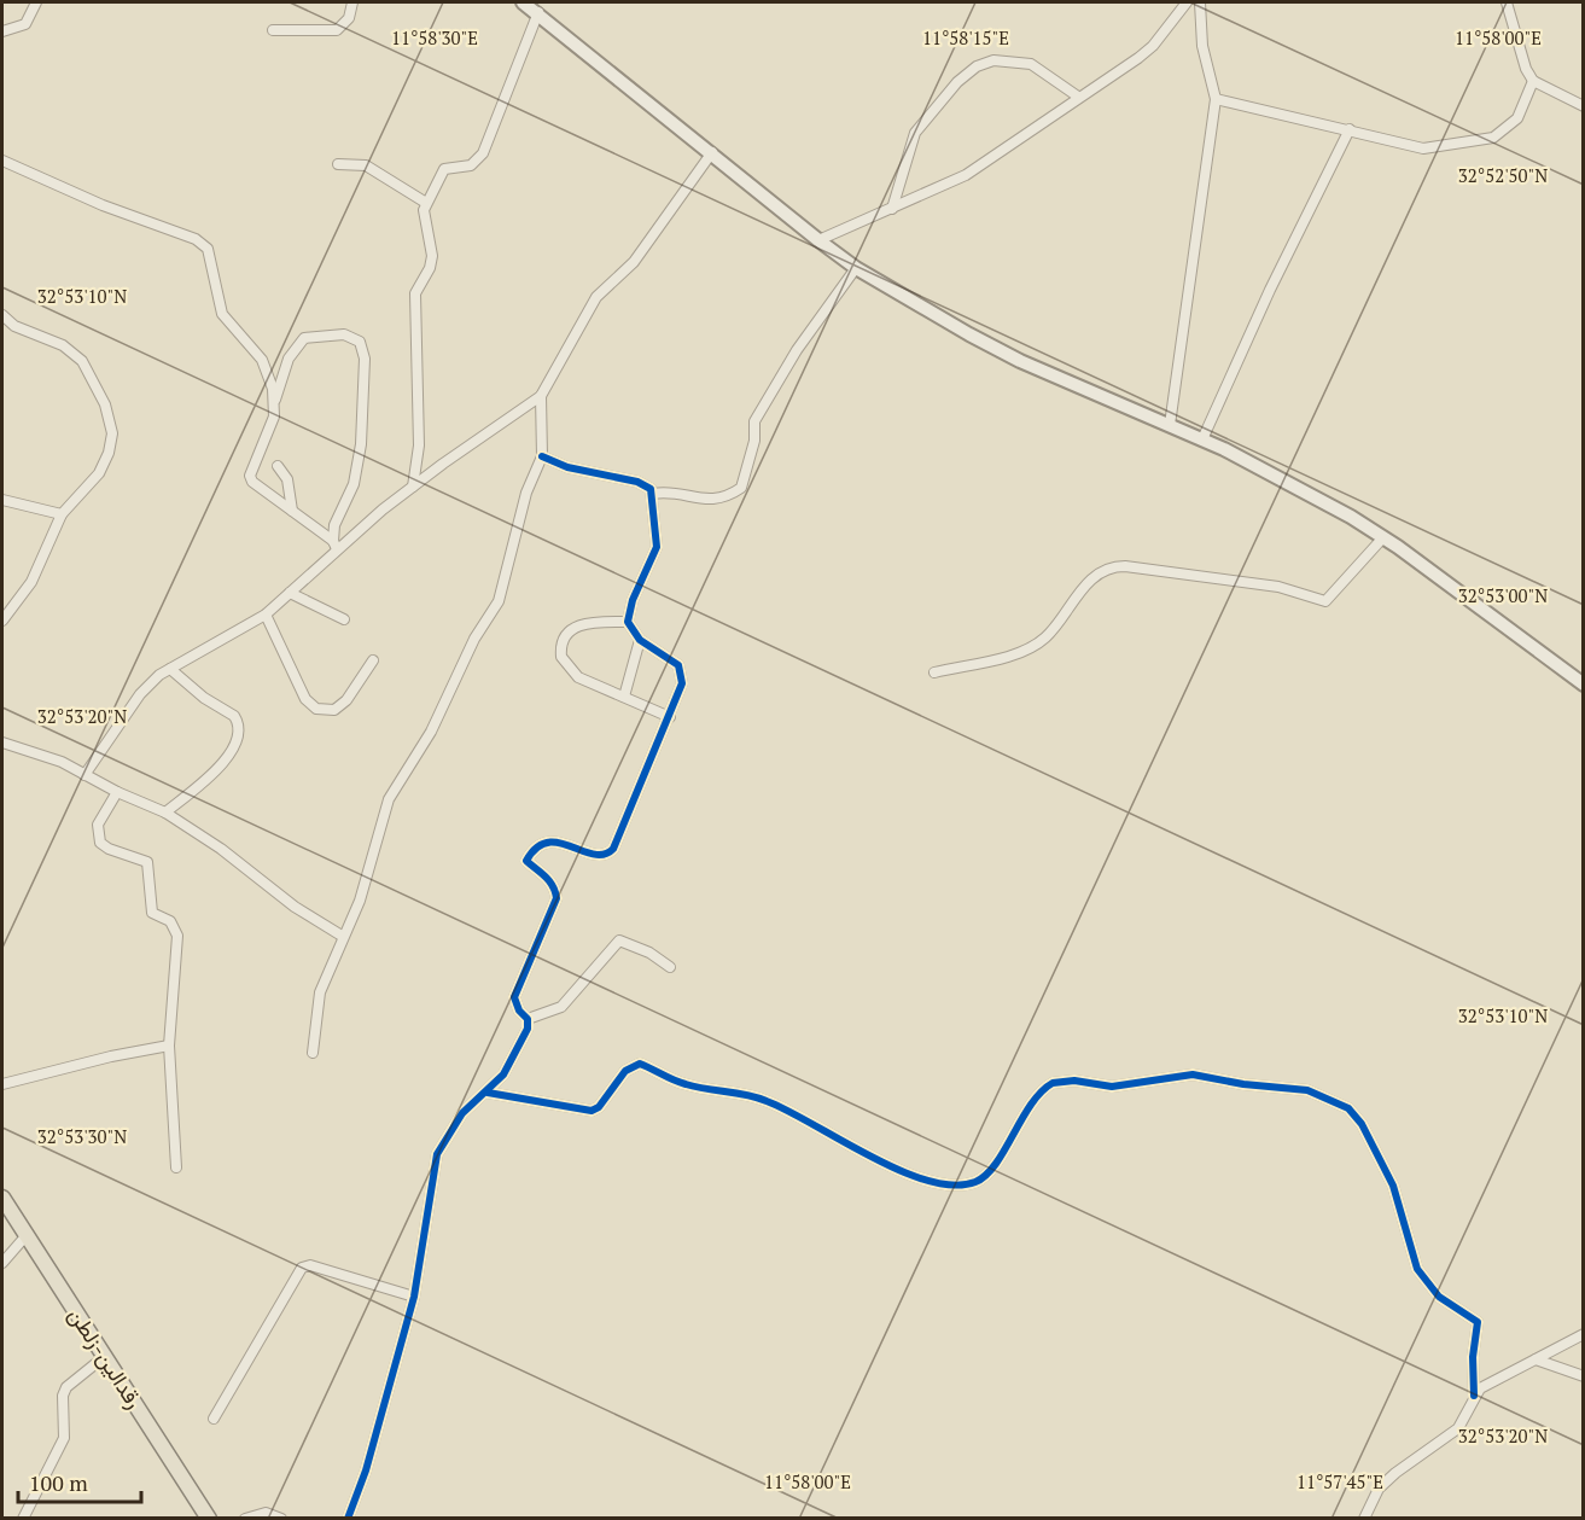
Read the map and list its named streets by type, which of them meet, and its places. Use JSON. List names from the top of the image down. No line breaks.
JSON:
{"streets":{"main road":["رقدالين-زلطن"]},"scale_bar":"100 m","coordinates":["11°58'30\"E","11°58'15\"E","11°58'00\"E","32°52'50\"N","32°53'10\"N","32°53'00\"N","32°53'20\"N","32°53'30\"N","11°57'45\"E"]}
